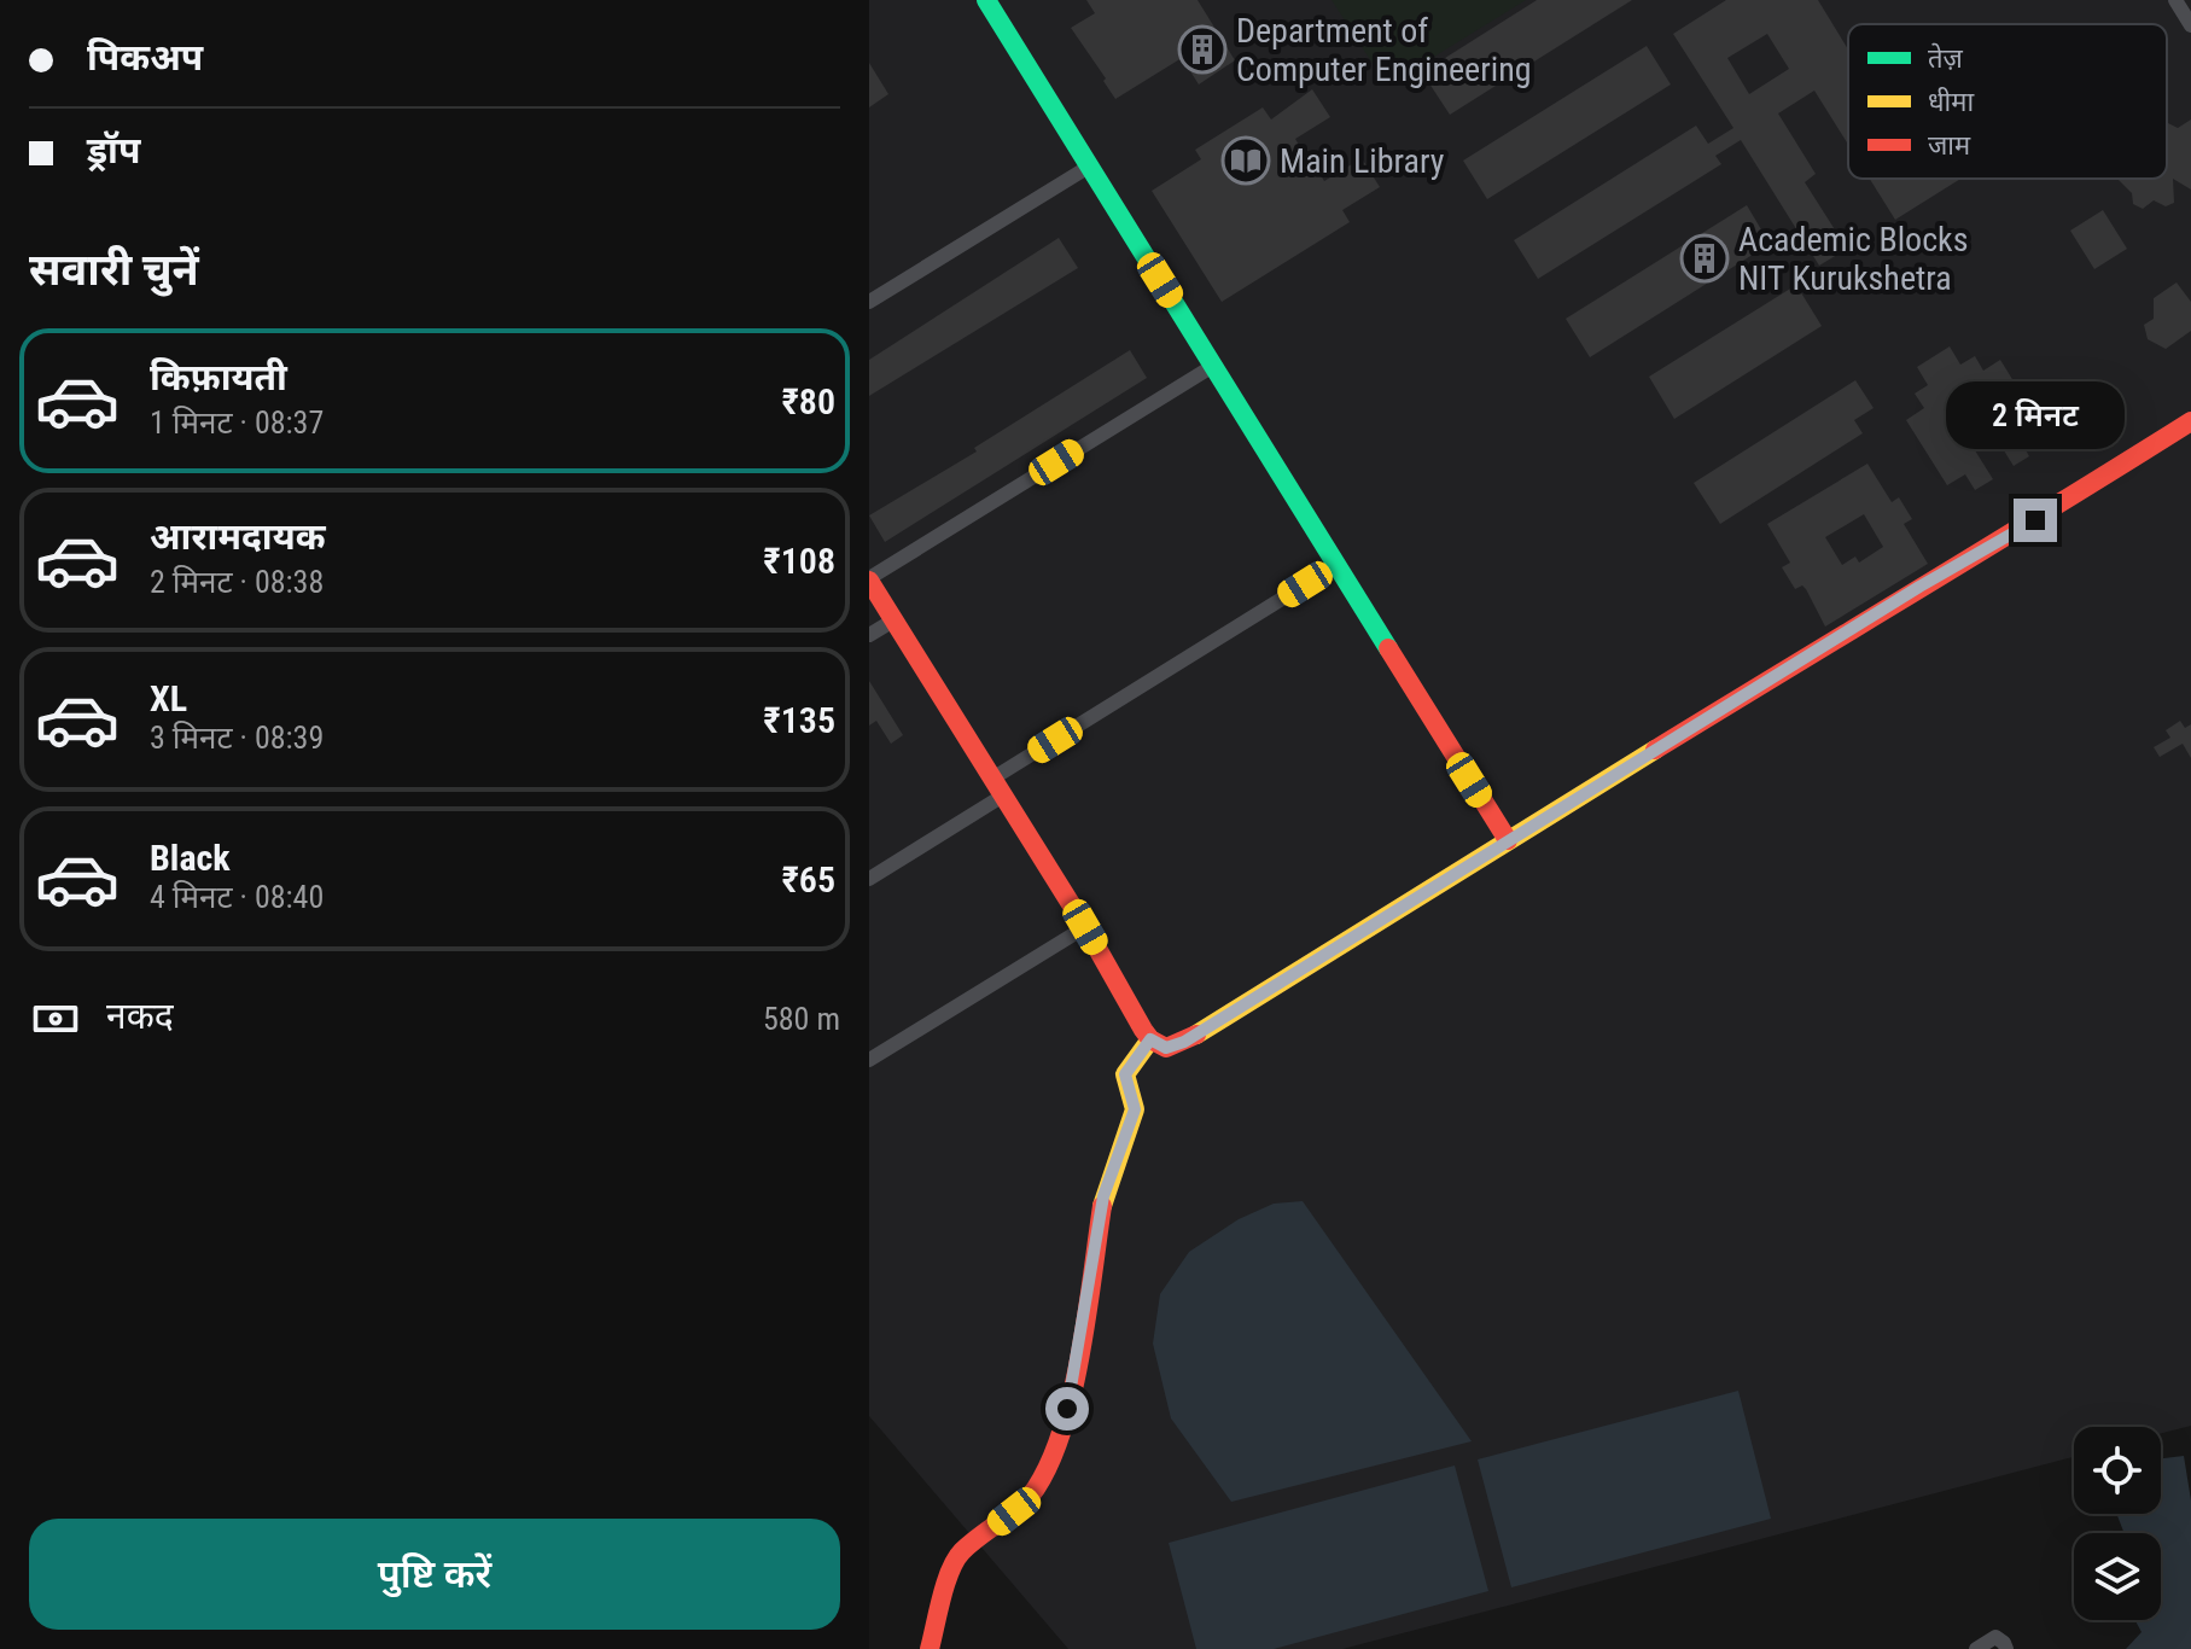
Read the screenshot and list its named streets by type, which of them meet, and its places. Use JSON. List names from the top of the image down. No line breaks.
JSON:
{"places":{"building":["Department of Computer Engineering","Academic Blocks NIT Kurukshetra"],"library":["Main Library"]},"legend":["तेज़","धीमा","जाम"],"page":{"banner":["पिकअप","ड्रॉप"],"heading":"सवारी चुनें","list":[{"name":"किफ़ायती","note":"1 मिनट · 08:37","value":"₹80"},{"name":"आरामदायक","note":"2 मिनट · 08:38","value":"₹108"},{"name":"XL","note":"3 मिनट · 08:39","value":"₹135"},{"name":"Black","note":"4 मिनट · 08:40","value":"₹65"}],"bubble":"2 मिनट","pay":["नकद","580 m"],"buttons":"पुष्टि करें"}}
